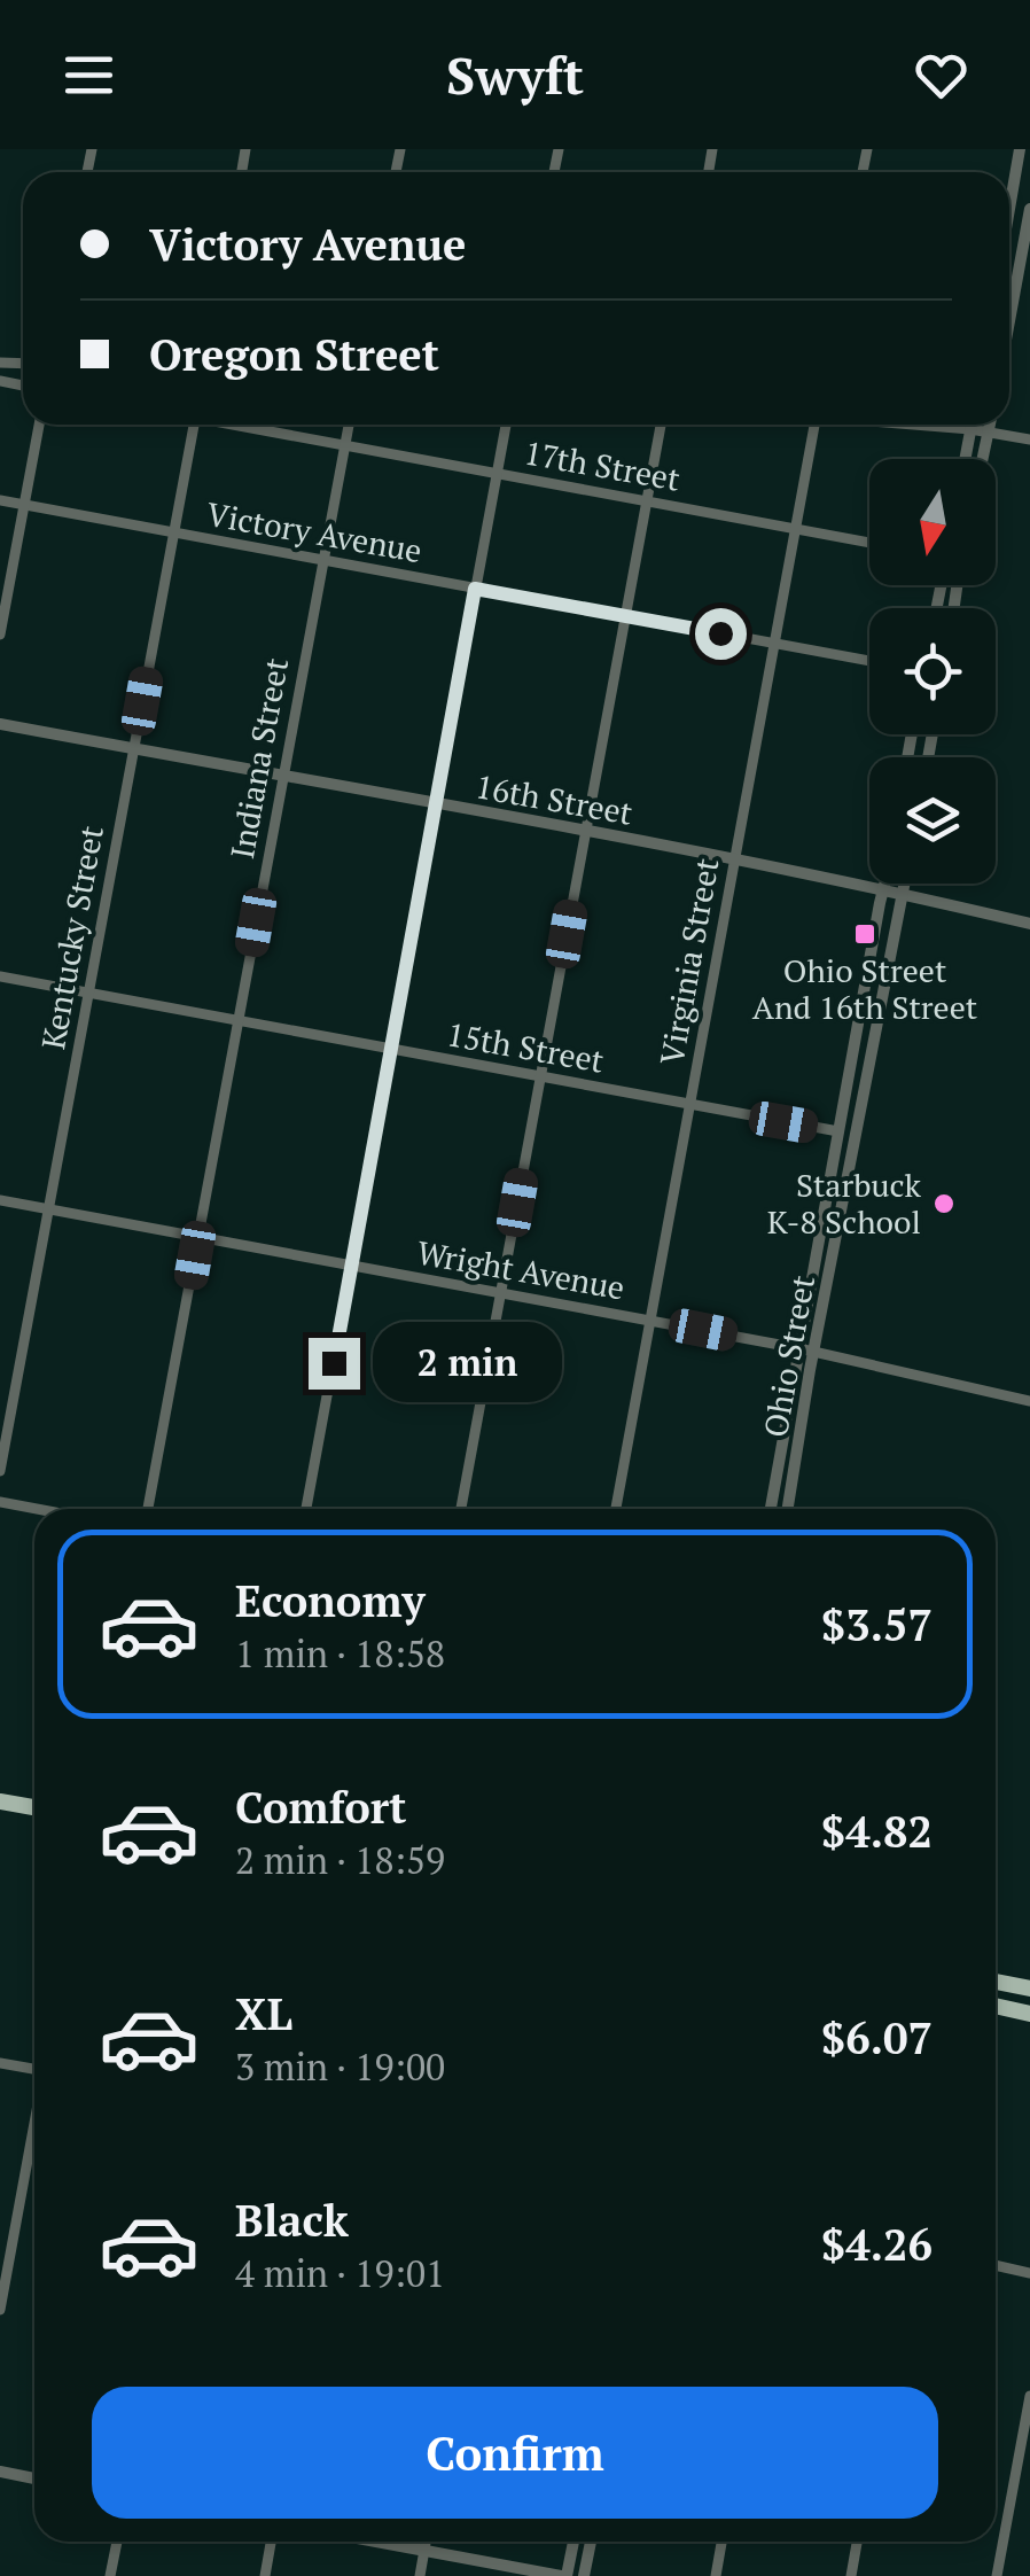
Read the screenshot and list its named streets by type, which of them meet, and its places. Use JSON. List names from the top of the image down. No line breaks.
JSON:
{"streets":{"street":["17th Street","Victory Avenue","Indiana Street","16th Street","Kentucky Street","Virginia Street","15th Street","Wright Avenue","Ohio Street"]},"crossings":[["17th Street","Indiana Street"],["17th Street","Virginia Street"],["Victory Avenue","Indiana Street"],["Victory Avenue","Kentucky Street"],["Victory Avenue","Virginia Street"],["Indiana Street","16th Street"],["Indiana Street","15th Street"],["Indiana Street","Wright Avenue"],["16th Street","Kentucky Street"],["16th Street","Virginia Street"],["16th Street","Ohio Street"],["Kentucky Street","15th Street"],["Kentucky Street","Wright Avenue"],["Virginia Street","15th Street"],["Virginia Street","Wright Avenue"],["15th Street","Ohio Street"],["Wright Avenue","Ohio Street"]],"places":{"transit":["Ohio Street And 16th Street"],"other":["Starbuck K-8 School"]},"north":"bottom","page":{"header":"Swyft","banner":["Victory Avenue","Oregon Street"],"bubble":"2 min","list":[{"name":"Economy","note":"1 min · 18:58","value":"$3.57"},{"name":"Comfort","note":"2 min · 18:59","value":"$4.82"},{"name":"XL","note":"3 min · 19:00","value":"$6.07"},{"name":"Black","note":"4 min · 19:01","value":"$4.26"}],"buttons":"Confirm"}}
